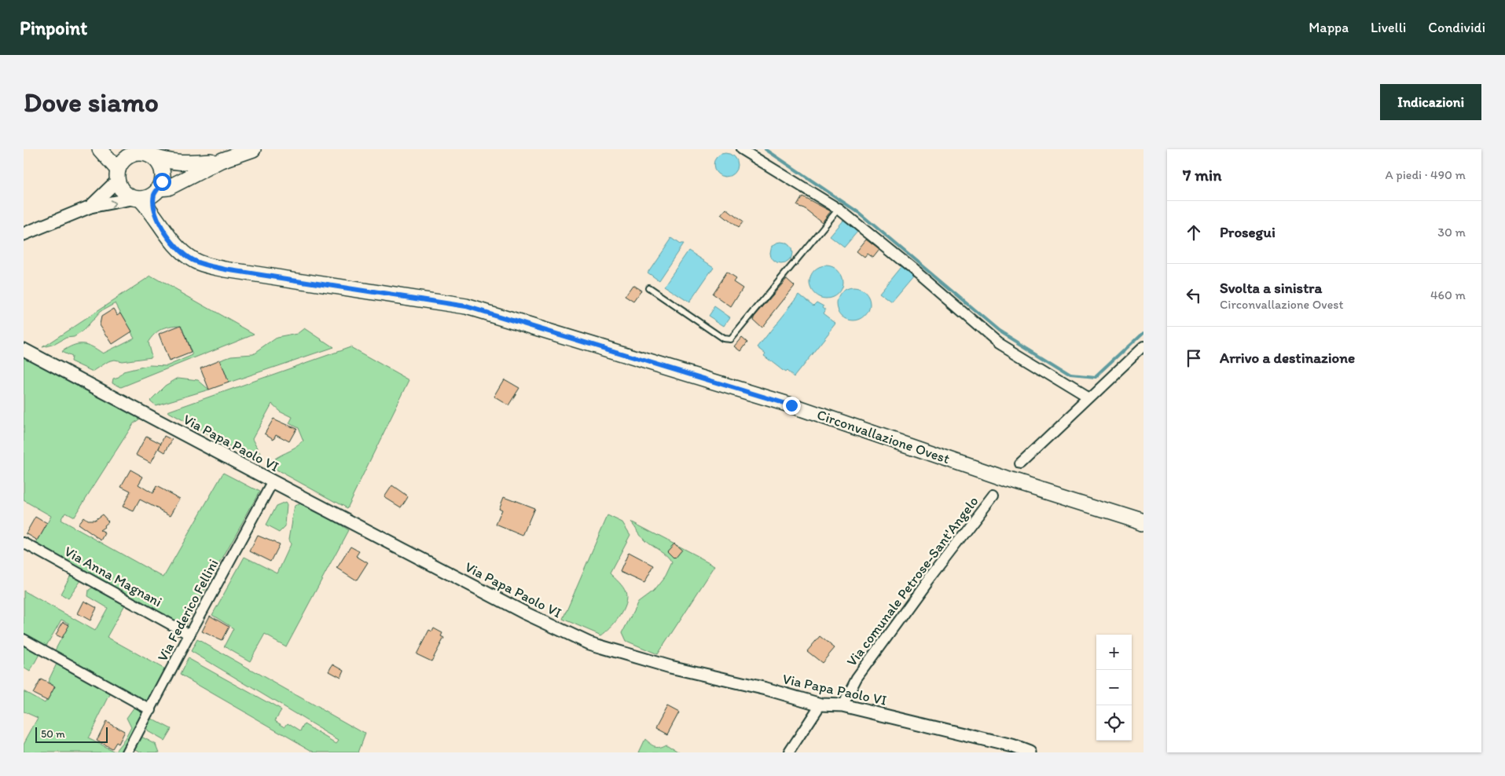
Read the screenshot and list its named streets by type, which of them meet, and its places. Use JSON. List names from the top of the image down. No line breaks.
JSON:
{"streets":{"main road":["Circonvallazione Ovest"],"street":["Via Papa Paolo VI","Via Anna Magnani","Via comunale Petrose-Sant'Angelo","Via Federico Fellini"]},"crossings":[["Via Papa Paolo VI","Via comunale Petrose-Sant'Angelo"],["Via Papa Paolo VI","Via Federico Fellini"],["Via Anna Magnani","Via Federico Fellini"]],"scale_bar":"50 m","page":{"header":"Pinpoint","nav":["Mappa","Livelli","Condividi"],"buttons":"Indicazioni","title":"Dove siamo","heading":["7 min","A piedi · 490 m"],"list":[["Prosegui","30 m"],["Svolta a sinistra","Circonvallazione Ovest","460 m"],"Arrivo a destinazione"],"map_buttons":["+","−"],"scale":"50 m"}}
